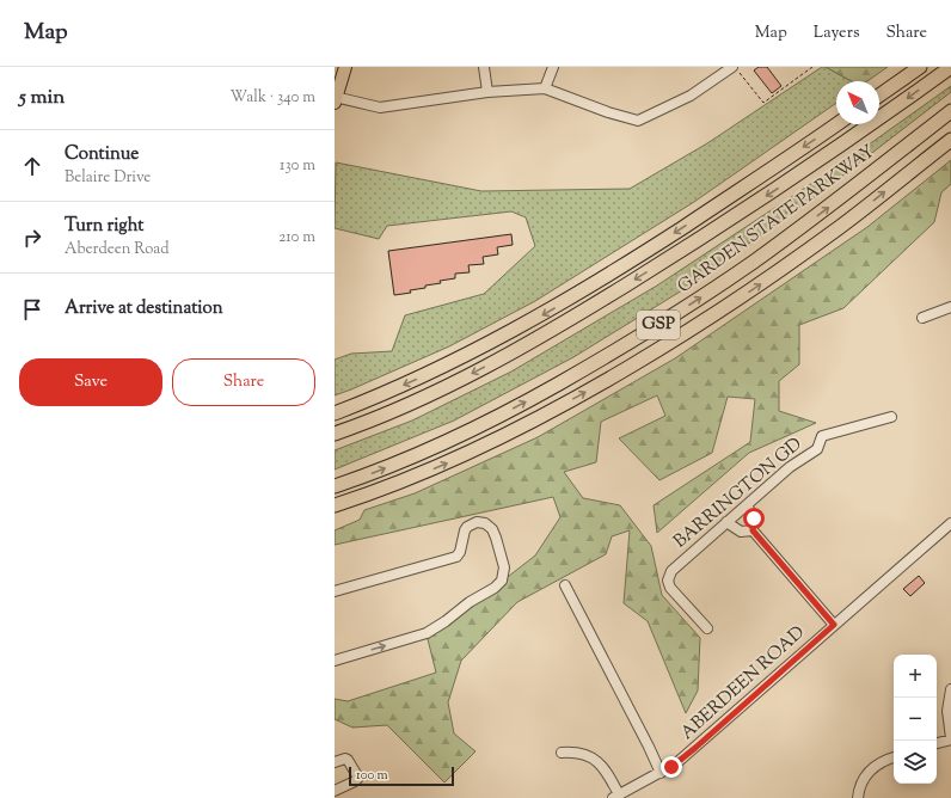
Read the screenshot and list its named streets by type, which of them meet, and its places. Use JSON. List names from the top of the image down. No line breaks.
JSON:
{"streets":{"highway":["GARDEN STATE PARKWAY","GSP"],"street":["BARRINGTON GD","ABERDEEN ROAD"]},"scale_bar":"100 m","north":"top left","page":{"header":"Map","nav":["Map","Layers","Share"],"heading":["5 min","Walk · 340 m"],"list":[["Continue","Belaire Drive","130 m"],["Turn right","Aberdeen Road","210 m"],"Arrive at destination"],"buttons":["Save","Share"],"map_buttons":["+","−"],"scale":"100 m"}}
